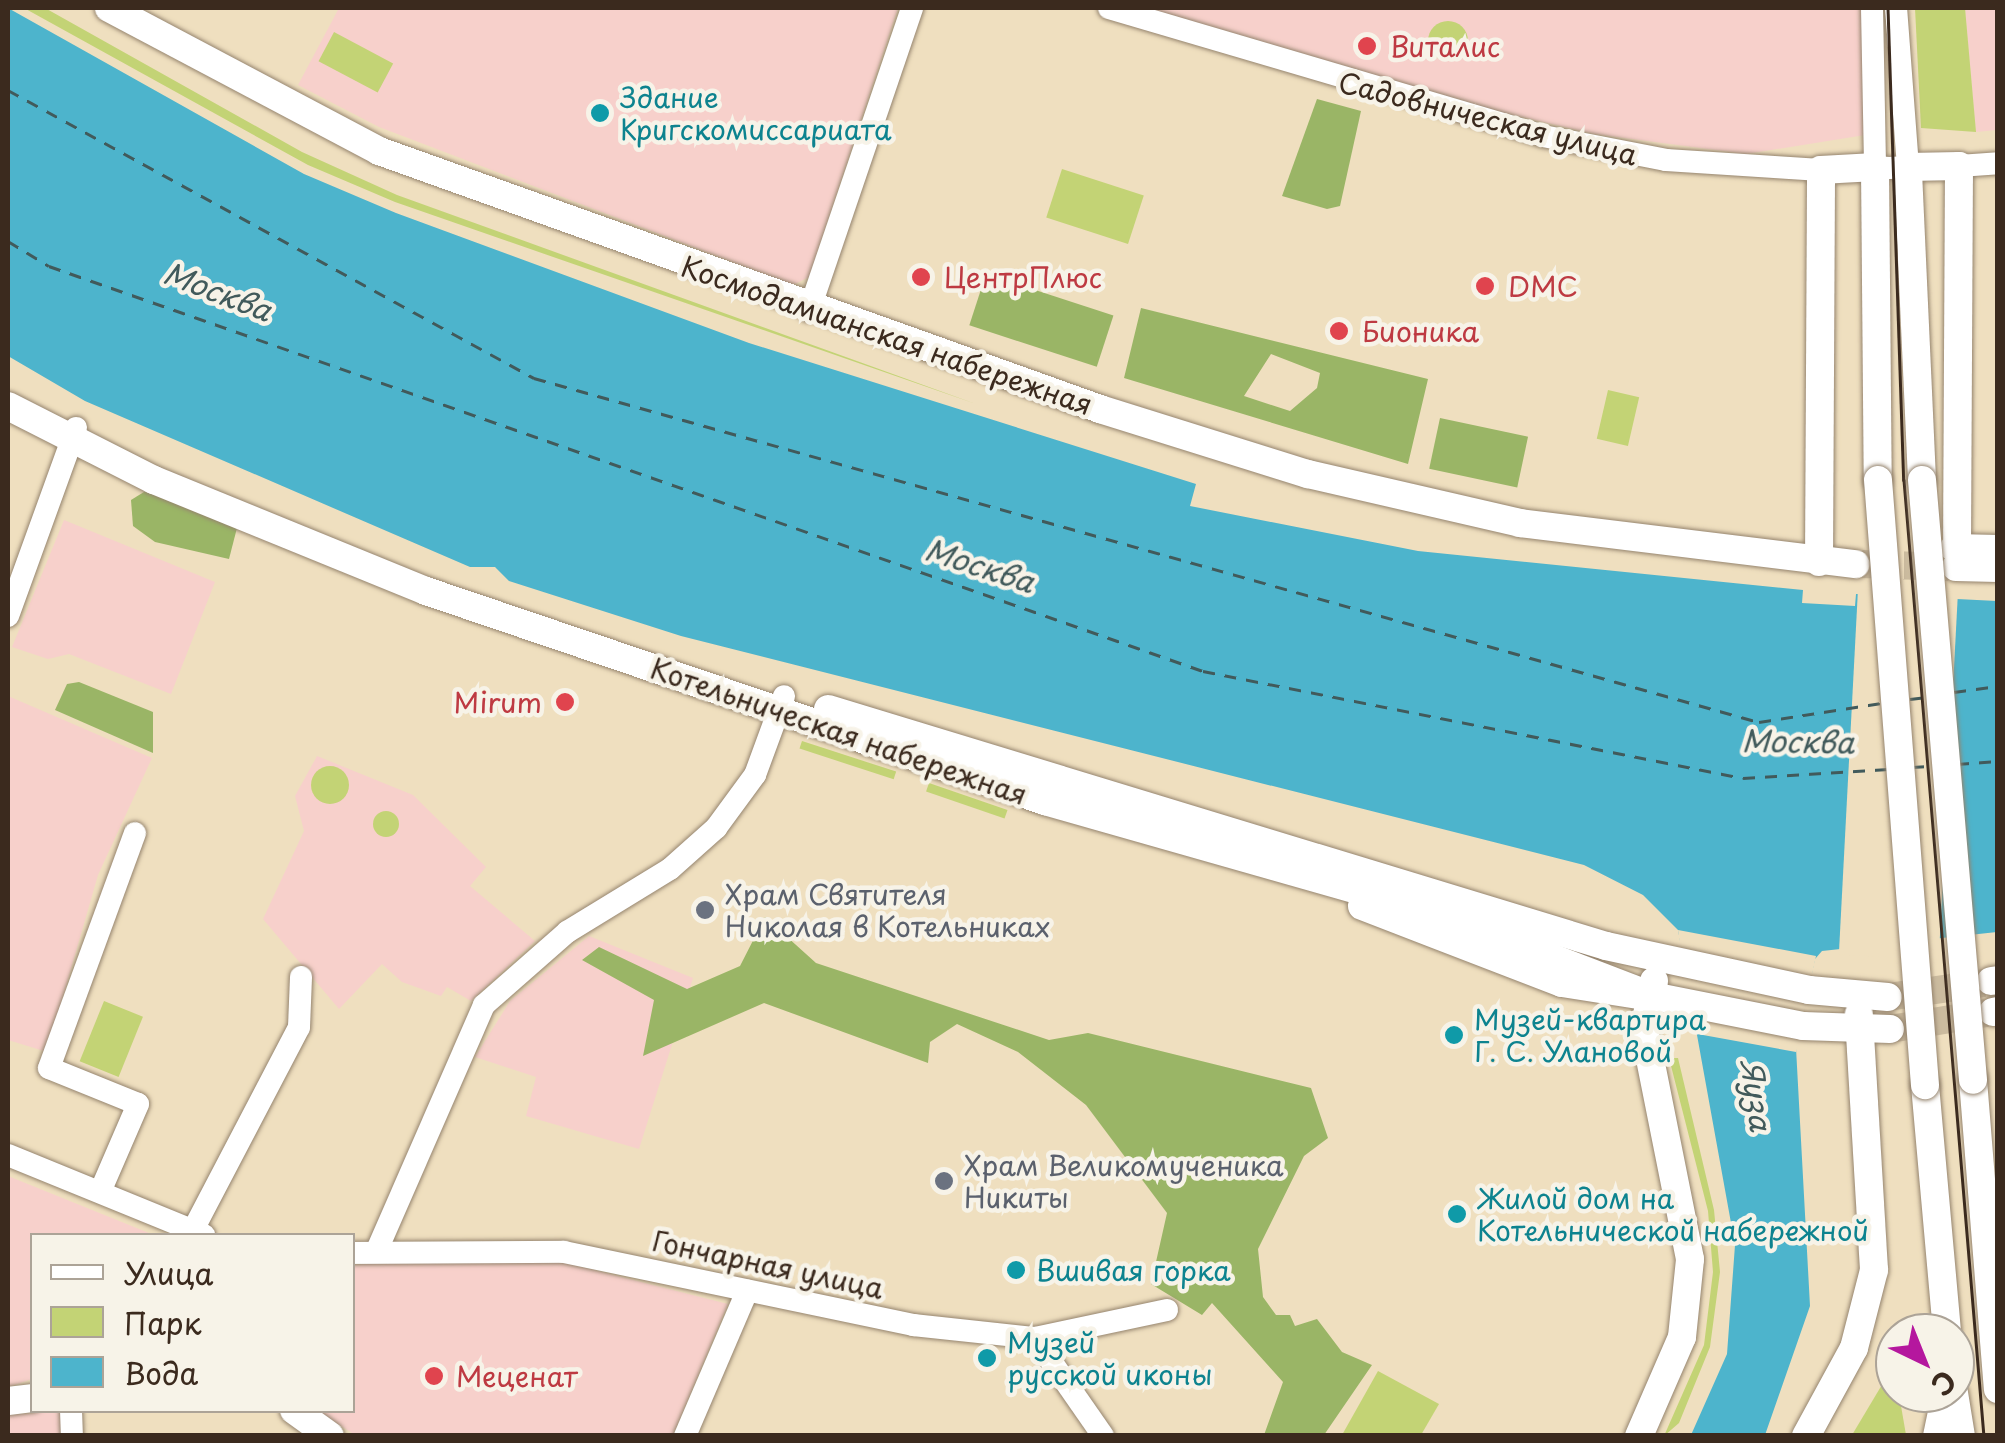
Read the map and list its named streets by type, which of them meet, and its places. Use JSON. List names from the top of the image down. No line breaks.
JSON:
{"streets":{"main road":["Садовническая улица","Космодамианская набережная","Котельническая набережная"],"street":["Гончарная улица"]},"water":["Москва","Яуза"],"places":["Виталис","Здание Кригскомиссариата","ЦентрПлюс","DMC","Бионика","Mirum","Храм Святителя Николая в Котельниках","Музей-квартира Г. С. Улановой","Храм Великомученика Никиты","Жилой дом на Котельнической набережной","Вшивая горка","Музей русской иконы","Меценат"],"legend":["Улица","Парк","Вода"],"north":"bottom right"}
